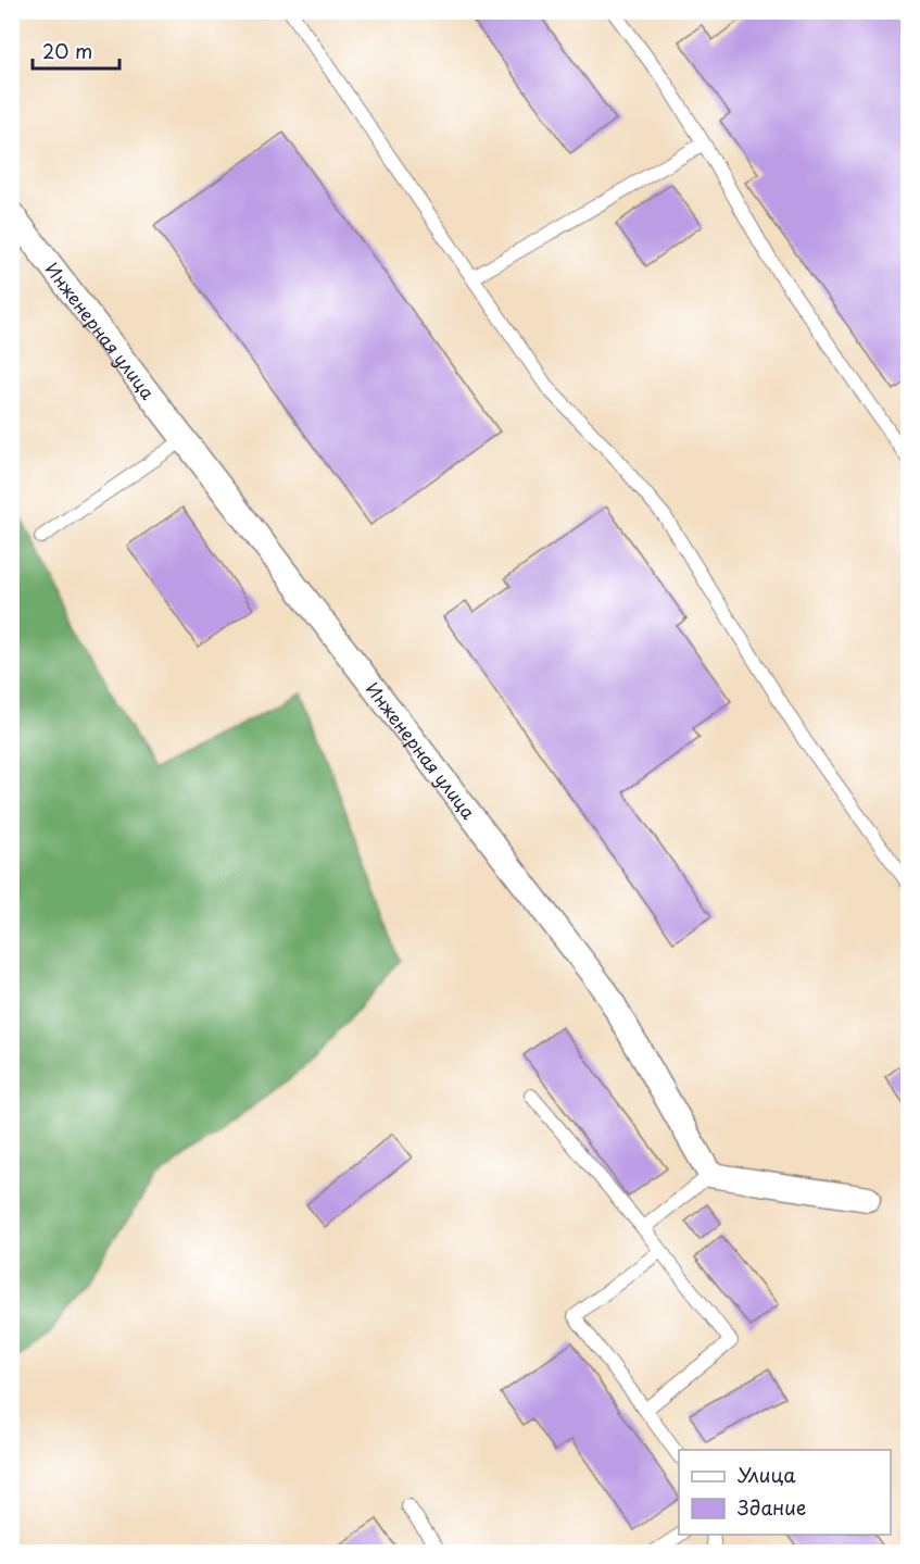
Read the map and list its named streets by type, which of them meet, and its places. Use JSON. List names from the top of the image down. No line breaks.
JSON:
{"streets":{"street":["Инженерная улица"]},"legend":["Улица","Здание"],"scale_bar":"20 m"}
